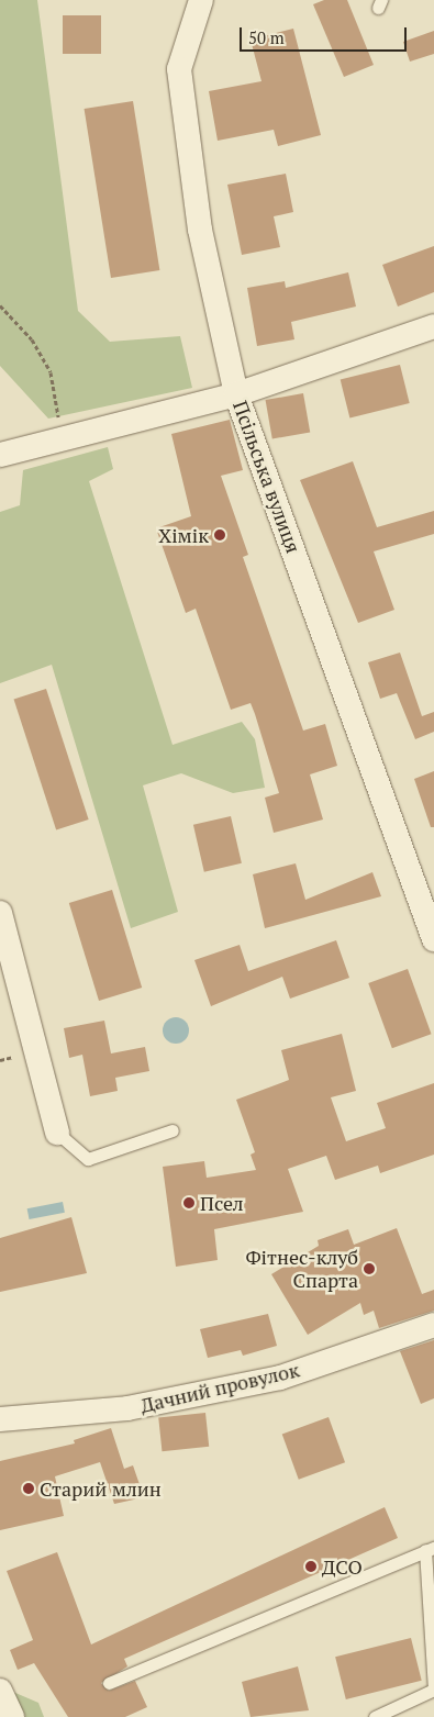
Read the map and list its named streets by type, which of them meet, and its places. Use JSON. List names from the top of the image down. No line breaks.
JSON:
{"streets":{"street":["Псільська вулиця","Дачний провулок"]},"places":["Хімік","Псел","Фітнес-клуб Спарта","Старий млин","ДСО"],"scale_bar":"50 m"}
